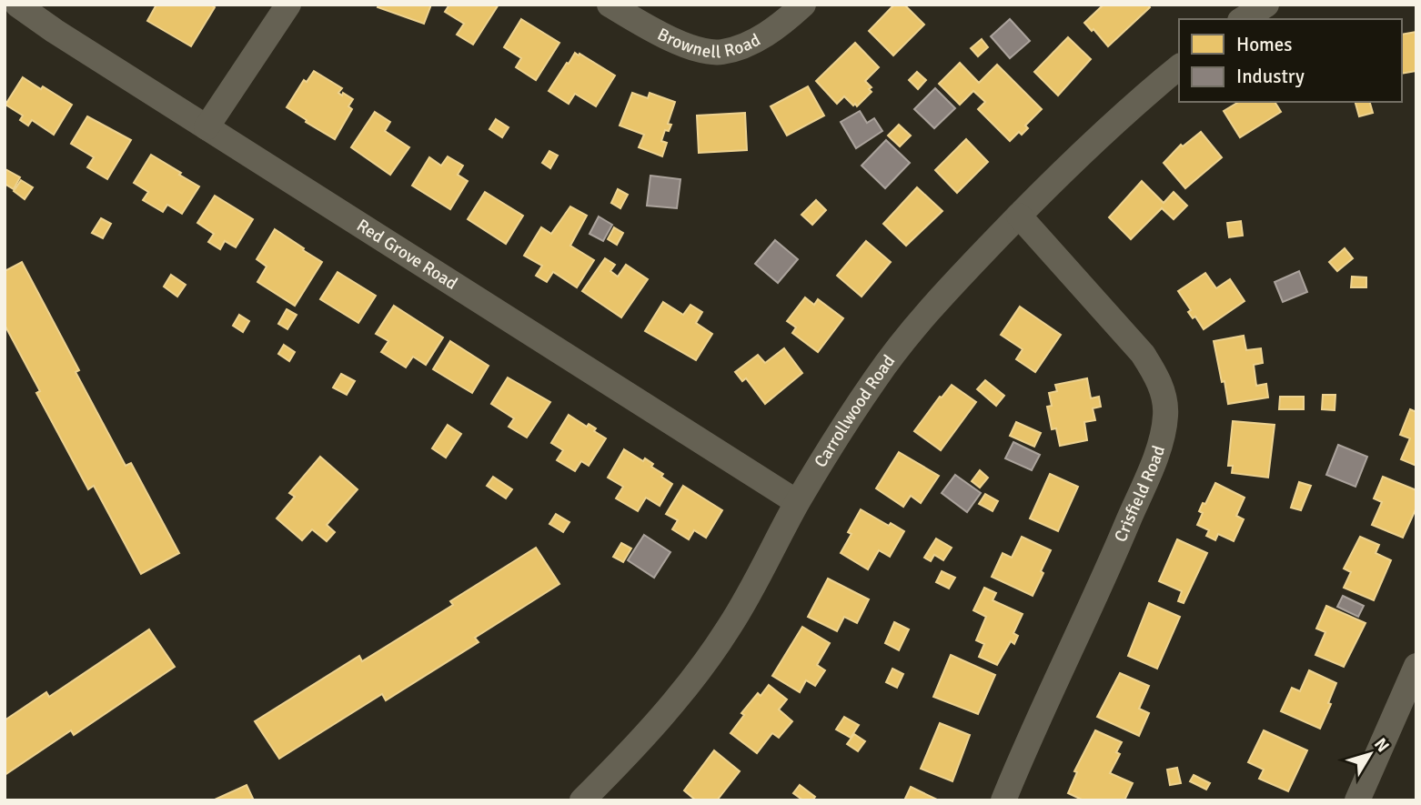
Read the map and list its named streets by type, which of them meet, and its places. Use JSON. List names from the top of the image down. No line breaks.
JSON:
{"streets":{"street":["Brownell Road","Red Grove Road","Carrollwood Road","Crisfield Road"]},"crossings":[["Red Grove Road","Carrollwood Road"],["Carrollwood Road","Crisfield Road"]],"legend":["Homes","Industry"],"north":"top right"}
